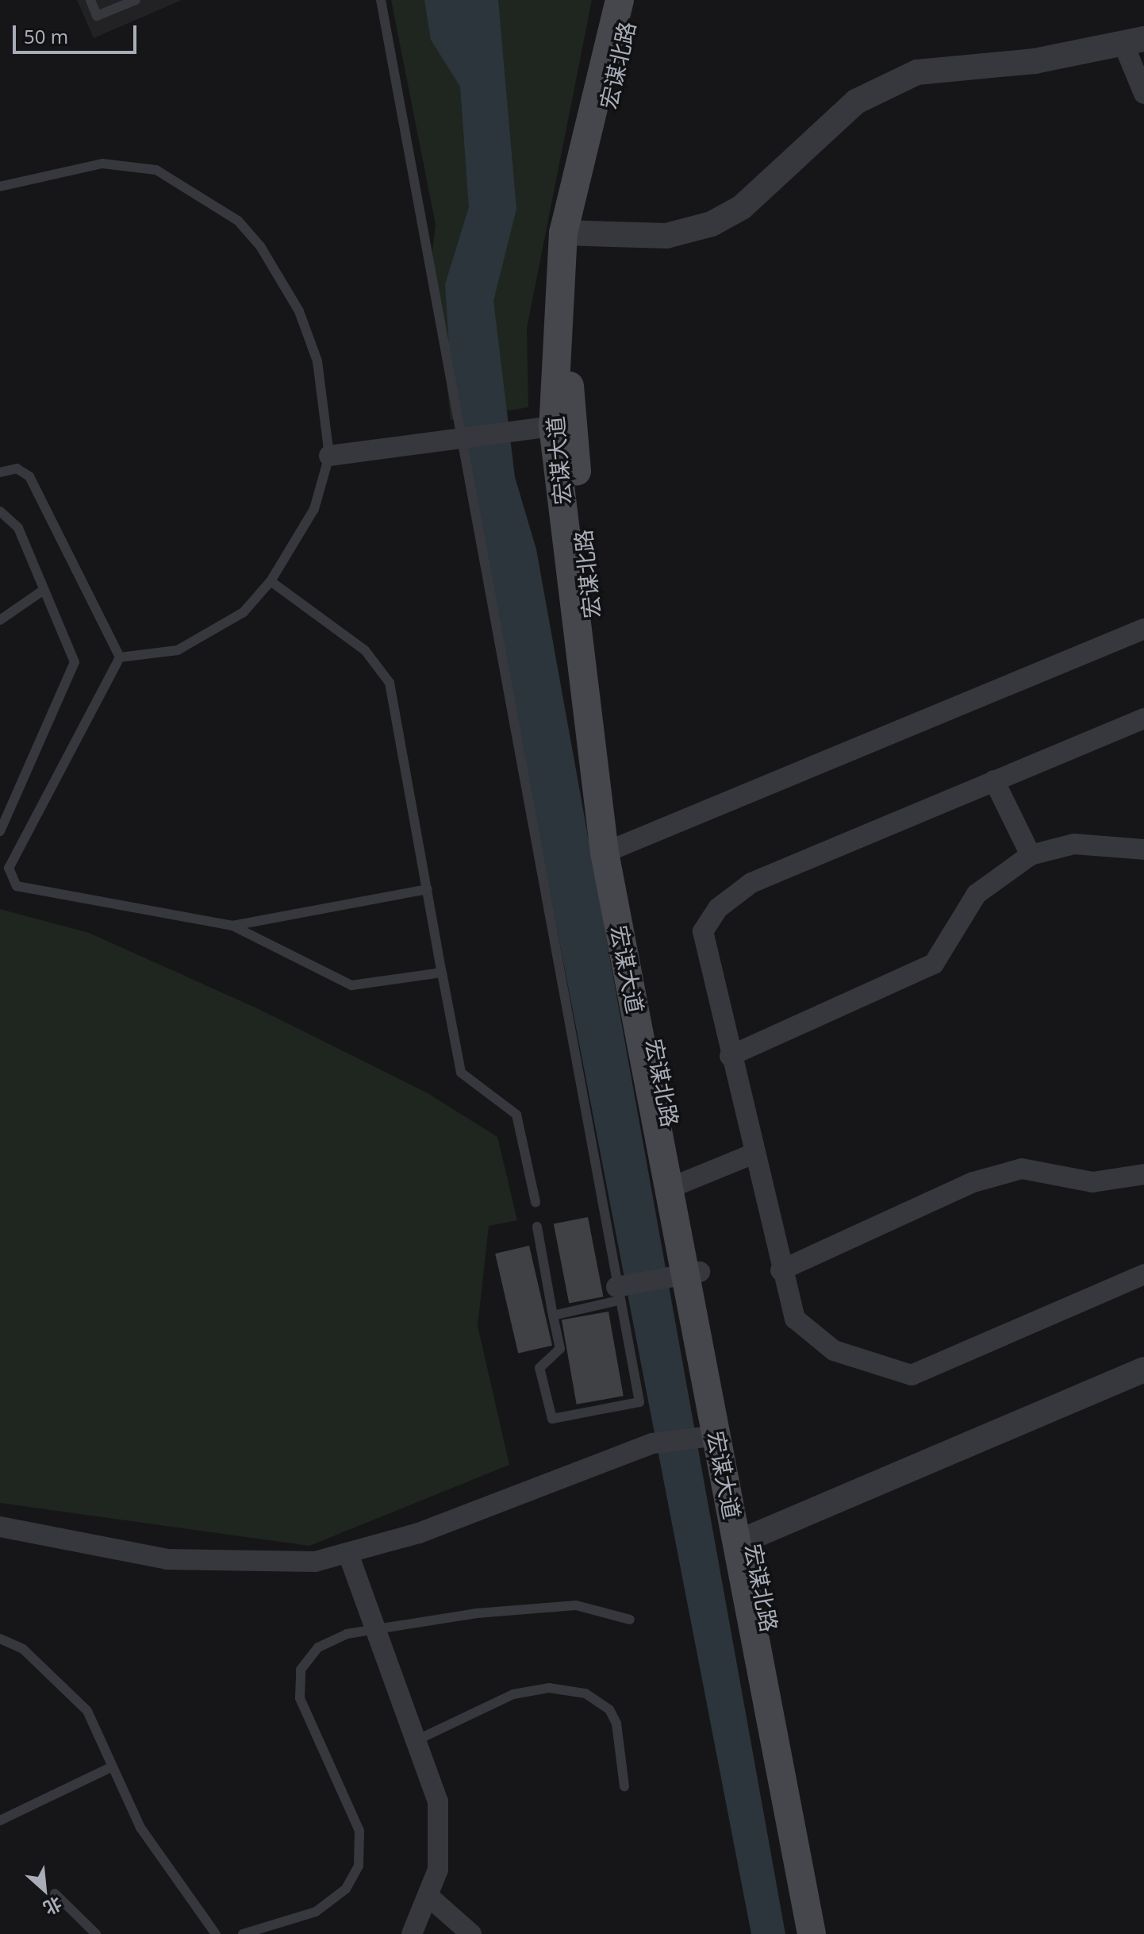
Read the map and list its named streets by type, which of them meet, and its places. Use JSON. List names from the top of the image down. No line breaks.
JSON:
{"streets":{"main road":["宏谋北路","宏谋大道"]},"crossings":[["宏谋北路","宏谋大道"]],"scale_bar":"50 m","north":"bottom right"}
